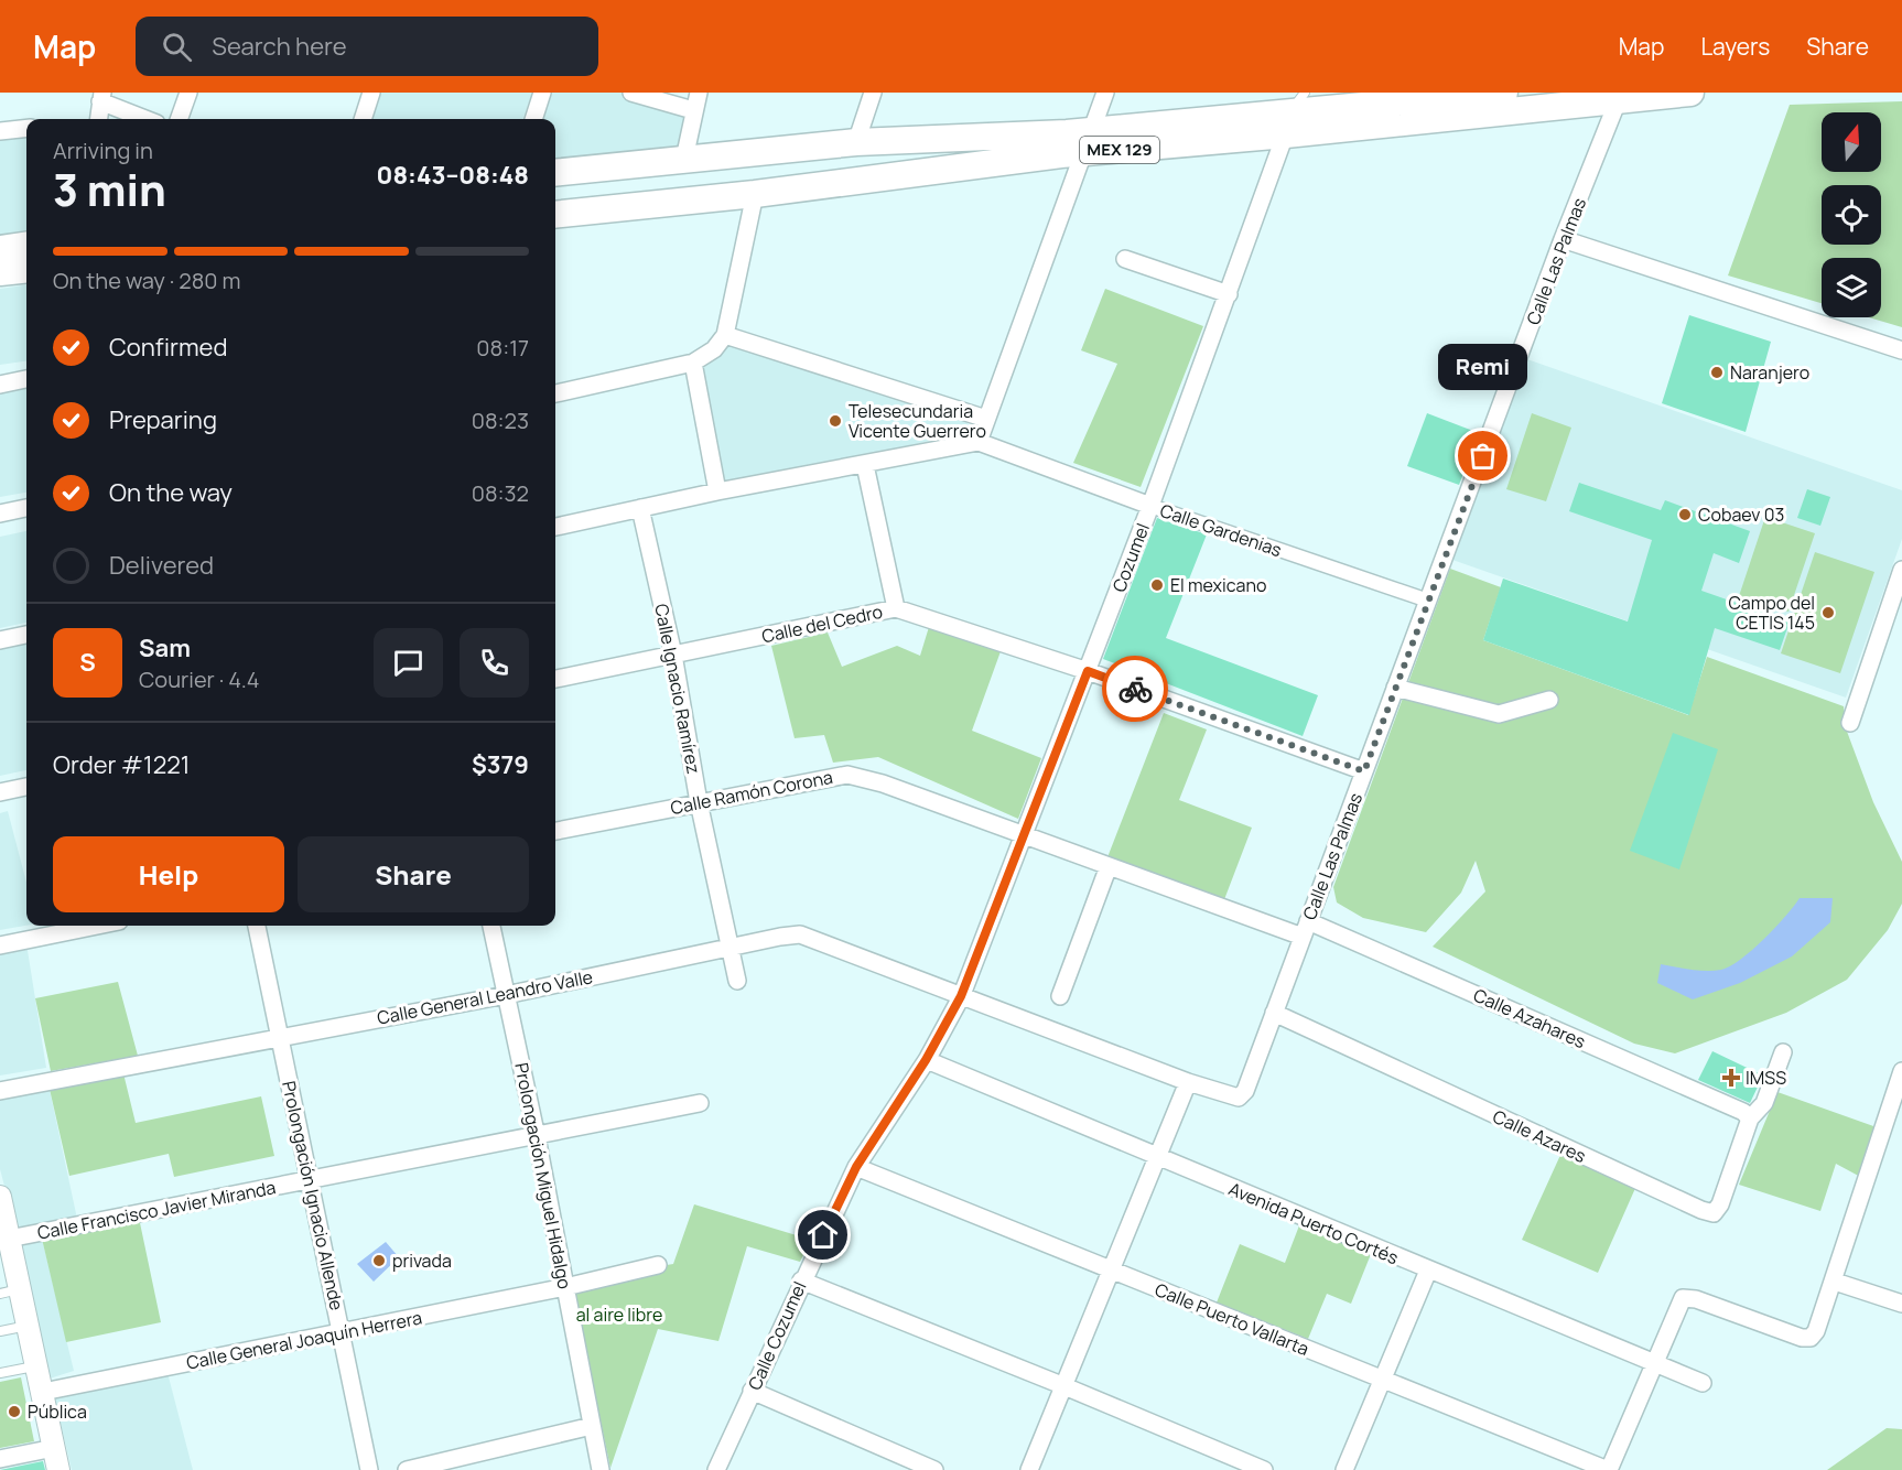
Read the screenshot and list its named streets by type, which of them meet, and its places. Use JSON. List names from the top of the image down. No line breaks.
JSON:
{"streets":{"main road":["MEX 129"],"street":["Calle Las Palmas","Calle Gardenias","Cozumel","Calle del Cedro","Calle Ignacio Ramírez","Calle Ramón Corona","Calle General Leandro Valle","Calle Azahares","Calle Azares","Prolongación Miguel Hidalgo","Prolongación Ignacio Allende","Calle Francisco Javier Miranda","Avenida Puerto Cortés","Calle Puerto Vallarta","Calle Cozumel","Calle General Joaquín Herrera"]},"crossings":[["MEX 129","Calle Las Palmas"],["MEX 129","Cozumel"],["Calle Las Palmas","Calle Gardenias"],["Calle Las Palmas","Calle del Cedro"],["Calle Las Palmas","Calle General Leandro Valle"],["Calle Las Palmas","Calle Azahares"],["Calle Las Palmas","Calle Azares"],["Calle Gardenias","Cozumel"],["Cozumel","Calle del Cedro"],["Cozumel","Calle Ramón Corona"],["Cozumel","Calle General Leandro Valle"],["Cozumel","Calle Cozumel"],["Calle del Cedro","Calle Ignacio Ramírez"],["Calle Ignacio Ramírez","Calle Ramón Corona"],["Calle Ignacio Ramírez","Calle General Leandro Valle"],["Calle Ramón Corona","Calle Azahares"],["Calle General Leandro Valle","Prolongación Miguel Hidalgo"],["Calle General Leandro Valle","Prolongación Ignacio Allende"],["Calle General Leandro Valle","Calle Cozumel"],["Calle Azahares","Calle Azares"],["Prolongación Miguel Hidalgo","Calle Francisco Javier Miranda"],["Prolongación Miguel Hidalgo","Calle General Joaquín Herrera"],["Prolongación Ignacio Allende","Calle Francisco Javier Miranda"],["Prolongación Ignacio Allende","Calle General Joaquín Herrera"],["Avenida Puerto Cortés","Calle Cozumel"],["Calle Puerto Vallarta","Calle Cozumel"]],"parks":["al aire libre"],"places":{"other":["Naranjero","Telesecundaria Vicente Guerrero","Remi","Cobaev 03","El mexicano","Campo del CETIS 145","privada","Pública"],"health":["IMSS"]},"north":"top","page":{"header":"Map","search":"Search here","nav":["Map","Layers","Share"],"heading":["3 min","Arriving in","08:43–08:48"],"panel":["Sam","Courier · 4.4","Order #1221","$379"],"bar":"On the way · 280 m","list":[["Confirmed","08:17"],["Preparing","08:23"],["On the way","08:32"],"Delivered"],"bubble":"Remi","round":"S","buttons":["Help","Share"]}}
